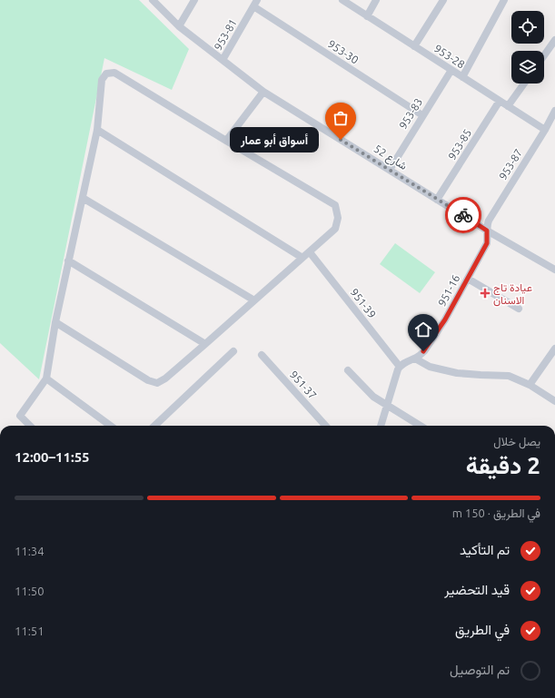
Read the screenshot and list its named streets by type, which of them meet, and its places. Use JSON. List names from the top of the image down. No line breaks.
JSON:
{"streets":{"street":["953-81","953-30","953-28","953-83","953-85","شارع 52","953-87","951-16","951-39","951-37"]},"crossings":[["953-81","953-30"],["953-81","شارع 52"],["953-30","953-83"],["953-28","953-83"],["953-28","953-85"],["953-28","953-87"],["953-83","شارع 52"],["953-85","شارع 52"],["شارع 52","953-87"],["شارع 52","951-16"],["953-87","951-16"],["951-16","951-39"]],"places":{"other":["أسواق أبو عمار"],"health":["عيادة تاج الاسنان"]},"page":{"bubble":"أسواق أبو عمار","heading":["2 دقيقة","يصل خلال","11:55–12:00"],"bar":"في الطريق · 150 m","list":[["تم التأكيد","11:34"],["قيد التحضير","11:50"],["في الطريق","11:51"],"تم التوصيل"]}}
